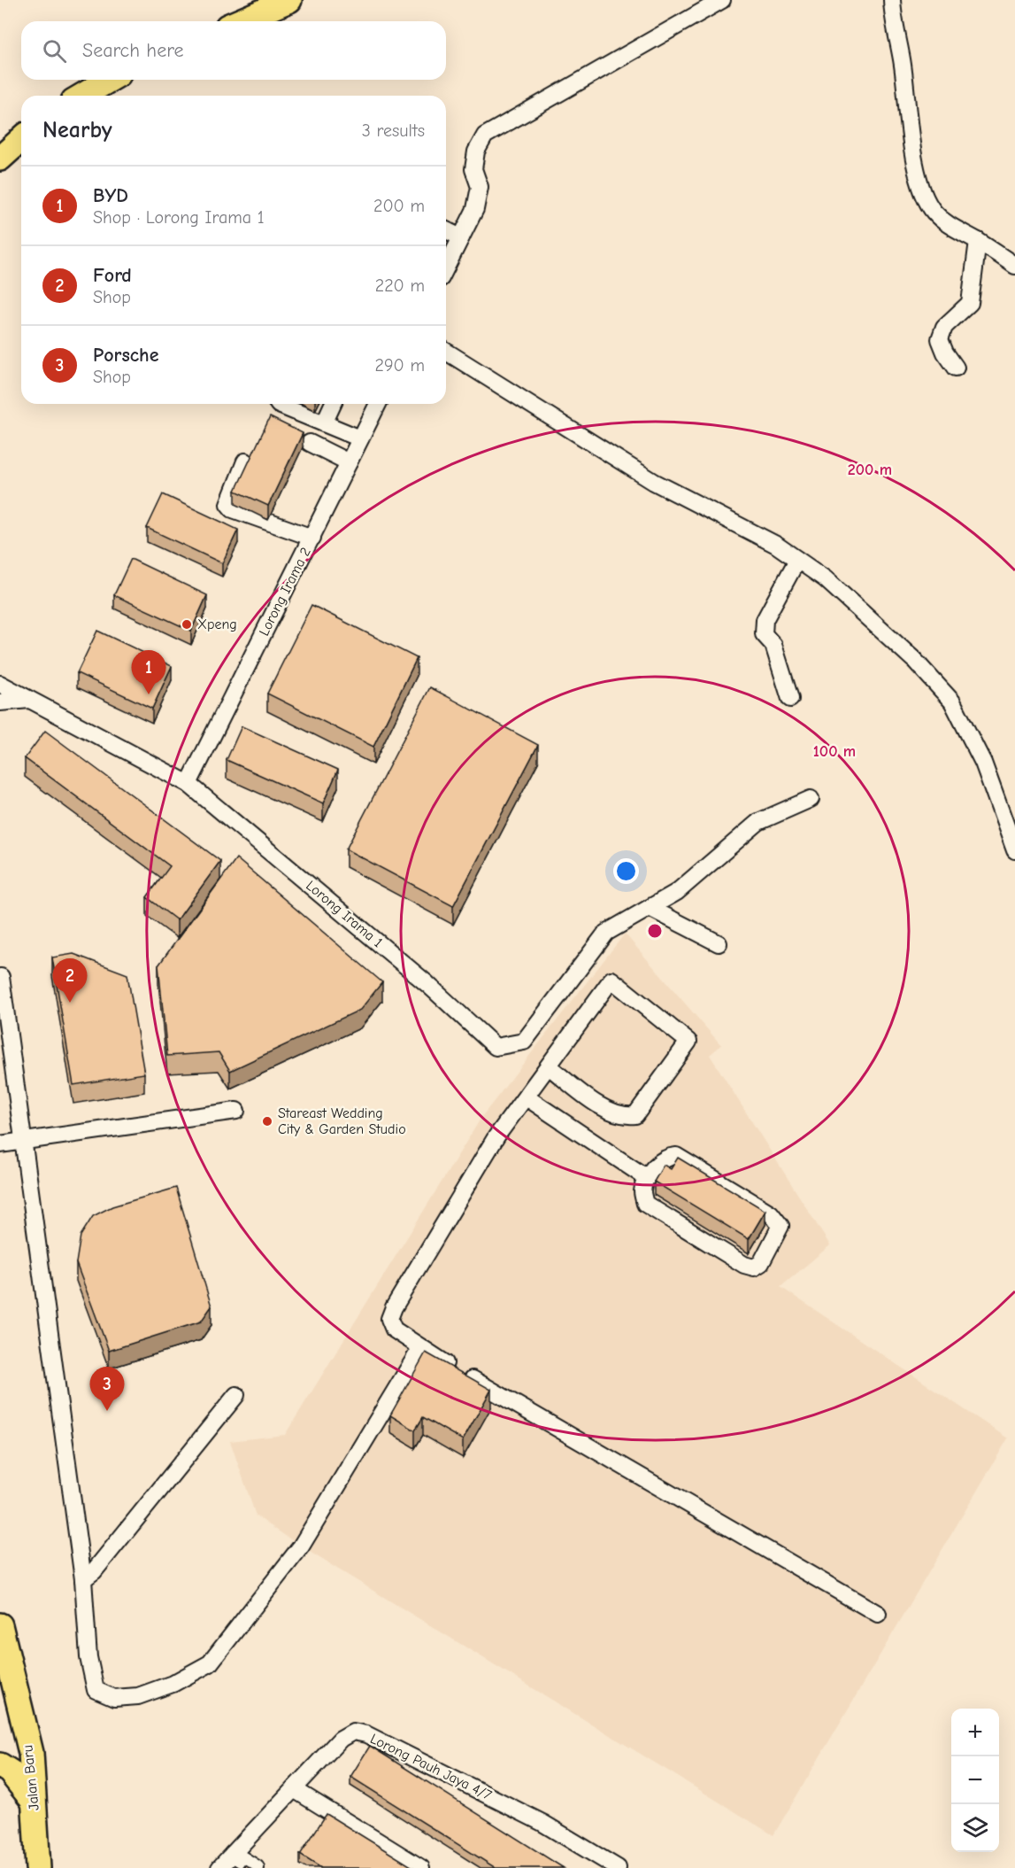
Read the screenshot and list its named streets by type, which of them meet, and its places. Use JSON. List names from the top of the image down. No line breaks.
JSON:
{"streets":{"highway":["Jalan Baru"],"street":["Lorong Irama 2","Lorong Irama 1","Lorong Pauh Jaya 4/7"]},"crossings":[["Lorong Irama 2","Lorong Irama 1"]],"places":["Xpeng","Stareast Wedding City & Garden Studio"],"page":{"search":"Search here","heading":["Nearby","3 results"],"list":[{"mark":"1","name":"BYD","note":"Shop · Lorong Irama 1","value":"200 m"},{"mark":"2","name":"Ford","note":"Shop","value":"220 m"},{"mark":"3","name":"Porsche","note":"Shop","value":"290 m"}],"pins":["1","2","3"],"map_buttons":["+","−"]},"rings":["200 m","100 m"]}
